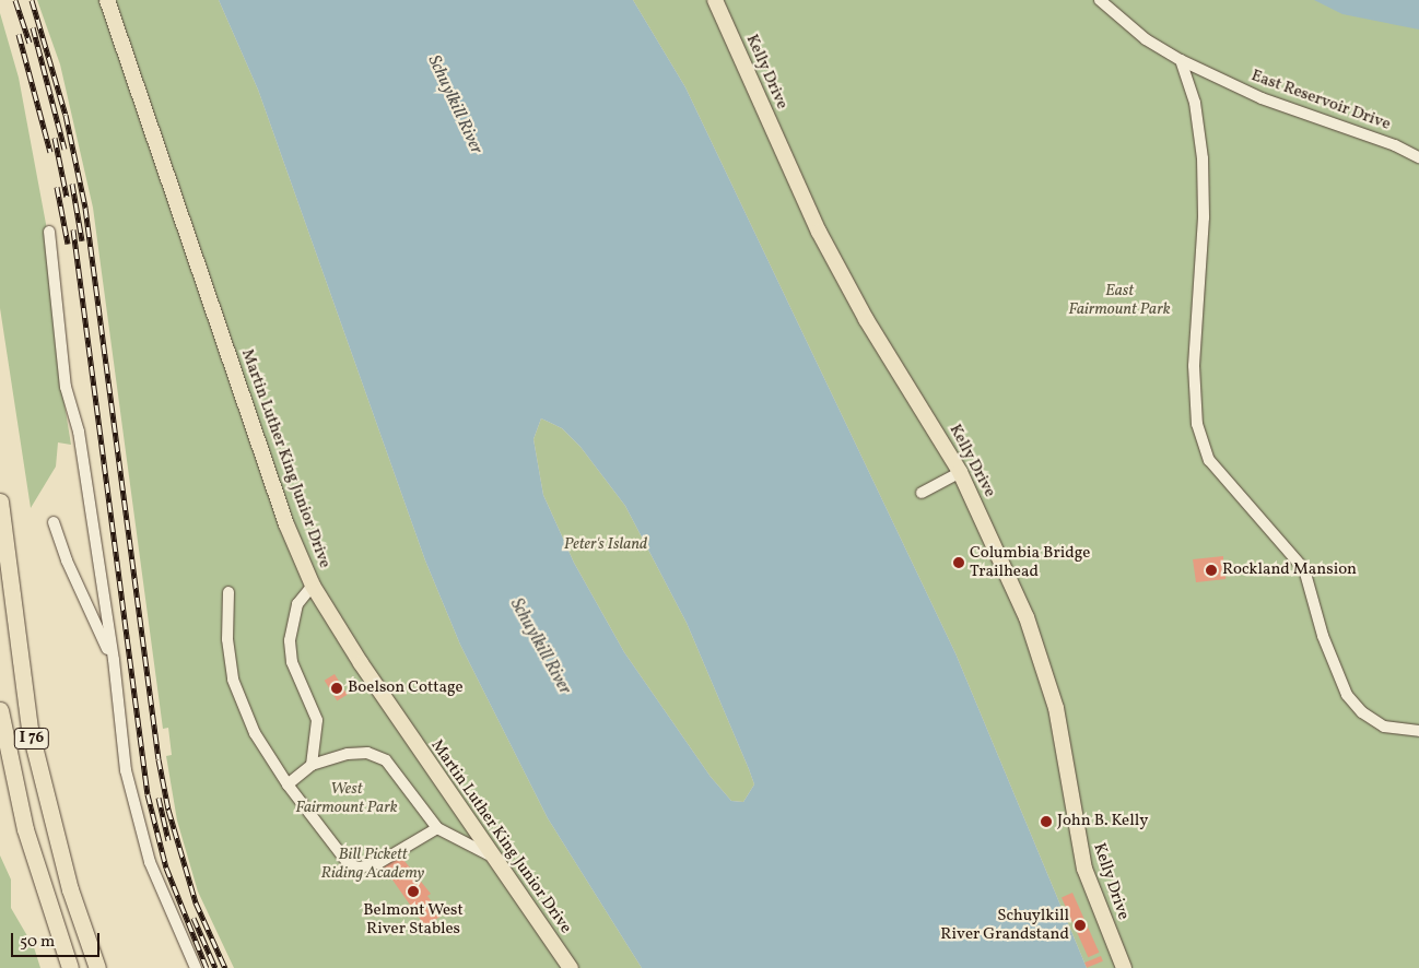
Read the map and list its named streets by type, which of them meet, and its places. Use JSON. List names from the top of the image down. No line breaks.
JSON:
{"streets":{"highway":["I 76"],"main road":["Kelly Drive","Martin Luther King Junior Drive"],"street":["East Reservoir Drive"]},"water":["Schuylkill River"],"parks":["East Fairmount Park","Peter's Island","West Fairmount Park","Bill Pickett Riding Academy"],"places":["Columbia Bridge Trailhead","Rockland Mansion","Boelson Cottage","John B. Kelly","Belmont West River Stables","Schuylkill River Grandstand"],"scale_bar":"50 m"}
